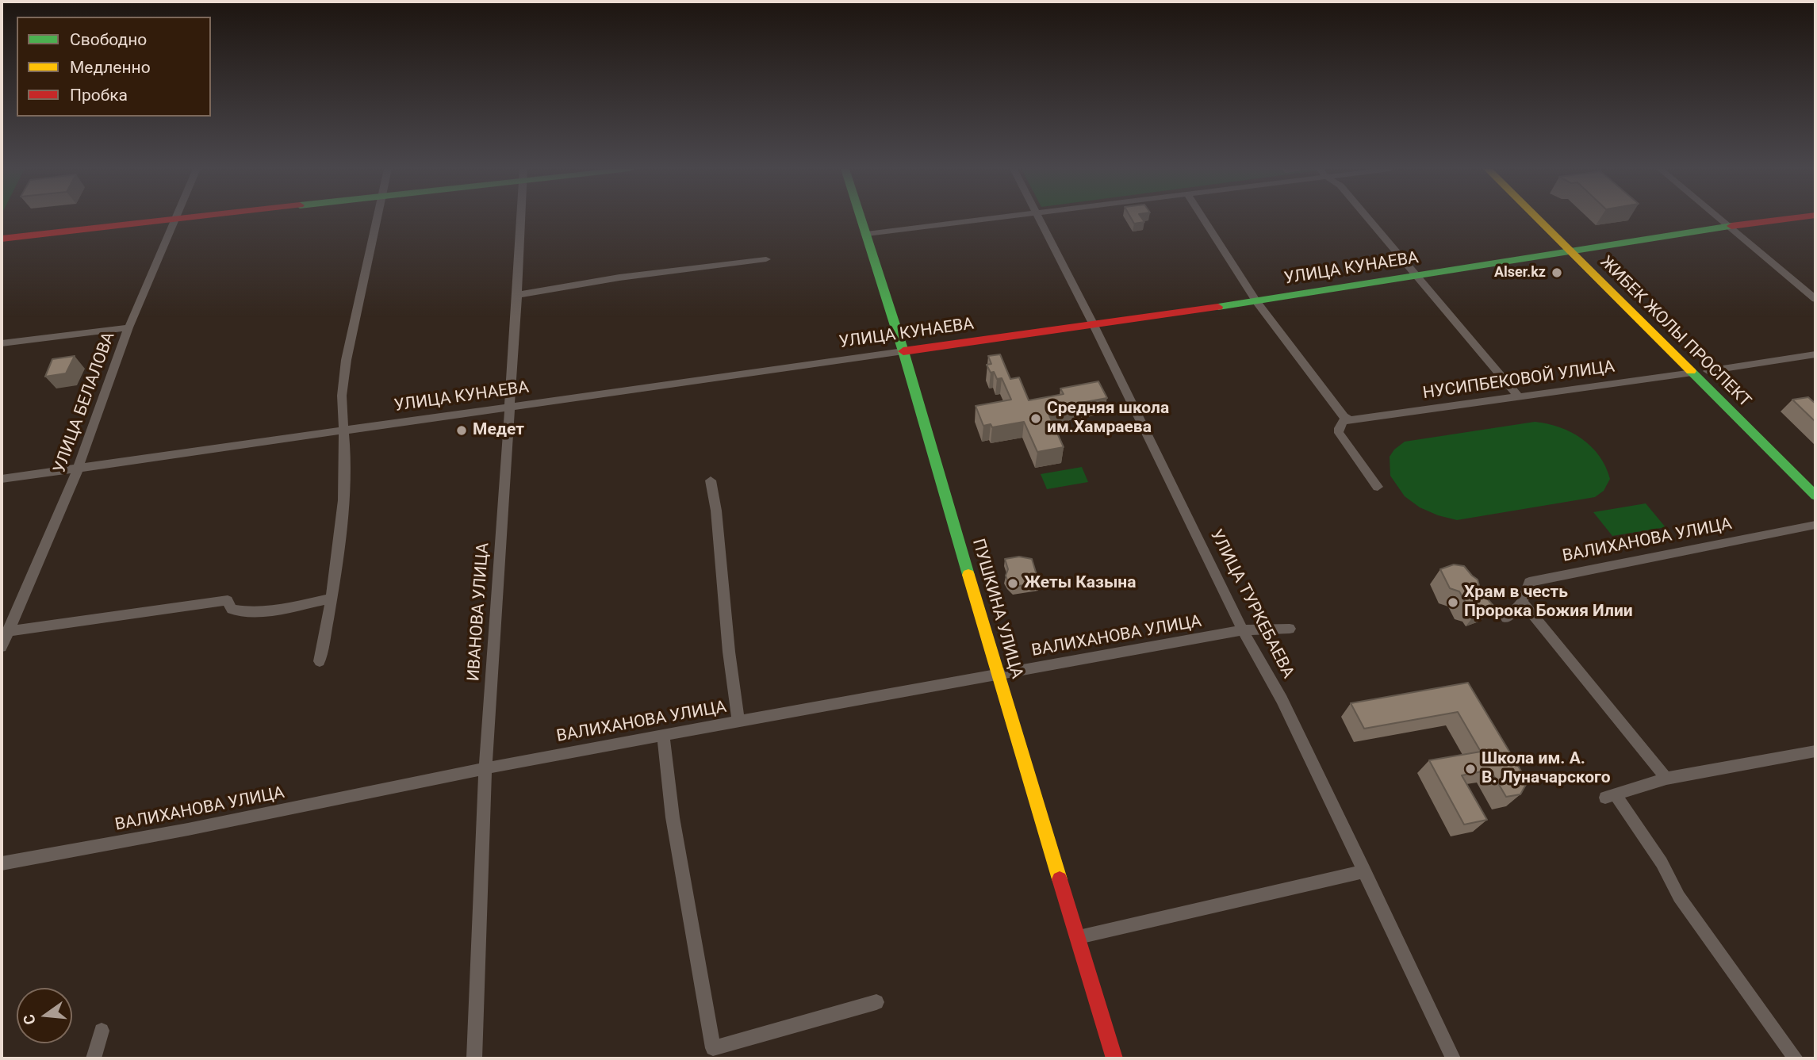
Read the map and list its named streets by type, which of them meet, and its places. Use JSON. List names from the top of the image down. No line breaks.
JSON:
{"streets":{"main road":["УЛИЦА КУНАЕВА","ЖИБЕК ЖОЛЫ ПРОСПЕКТ","ПУШКИНА УЛИЦА"],"street":["НУСИПБЕКОВОЙ УЛИЦА","УЛИЦА БЕЛАЛОВА","ВАЛИХАНОВА УЛИЦА","УЛИЦА ТУРКЕБАЕВА","ИВАНОВА УЛИЦА"]},"crossings":[["УЛИЦА КУНАЕВА","ЖИБЕК ЖОЛЫ ПРОСПЕКТ"],["УЛИЦА КУНАЕВА","УЛИЦА БЕЛАЛОВА"],["УЛИЦА КУНАЕВА","УЛИЦА ТУРКЕБАЕВА"],["УЛИЦА КУНАЕВА","ПУШКИНА УЛИЦА"],["УЛИЦА КУНАЕВА","ИВАНОВА УЛИЦА"],["ЖИБЕК ЖОЛЫ ПРОСПЕКТ","НУСИПБЕКОВОЙ УЛИЦА"],["ВАЛИХАНОВА УЛИЦА","УЛИЦА ТУРКЕБАЕВА"],["ВАЛИХАНОВА УЛИЦА","ПУШКИНА УЛИЦА"],["ВАЛИХАНОВА УЛИЦА","ИВАНОВА УЛИЦА"]],"places":["Alser.kz","Средняя школа им.Хамраева","Медет","Жеты Казына","Храм в честь Пророка Божия Илии","Школа им. А. В. Луначарского"],"legend":["Свободно","Медленно","Пробка"],"north":"left"}
